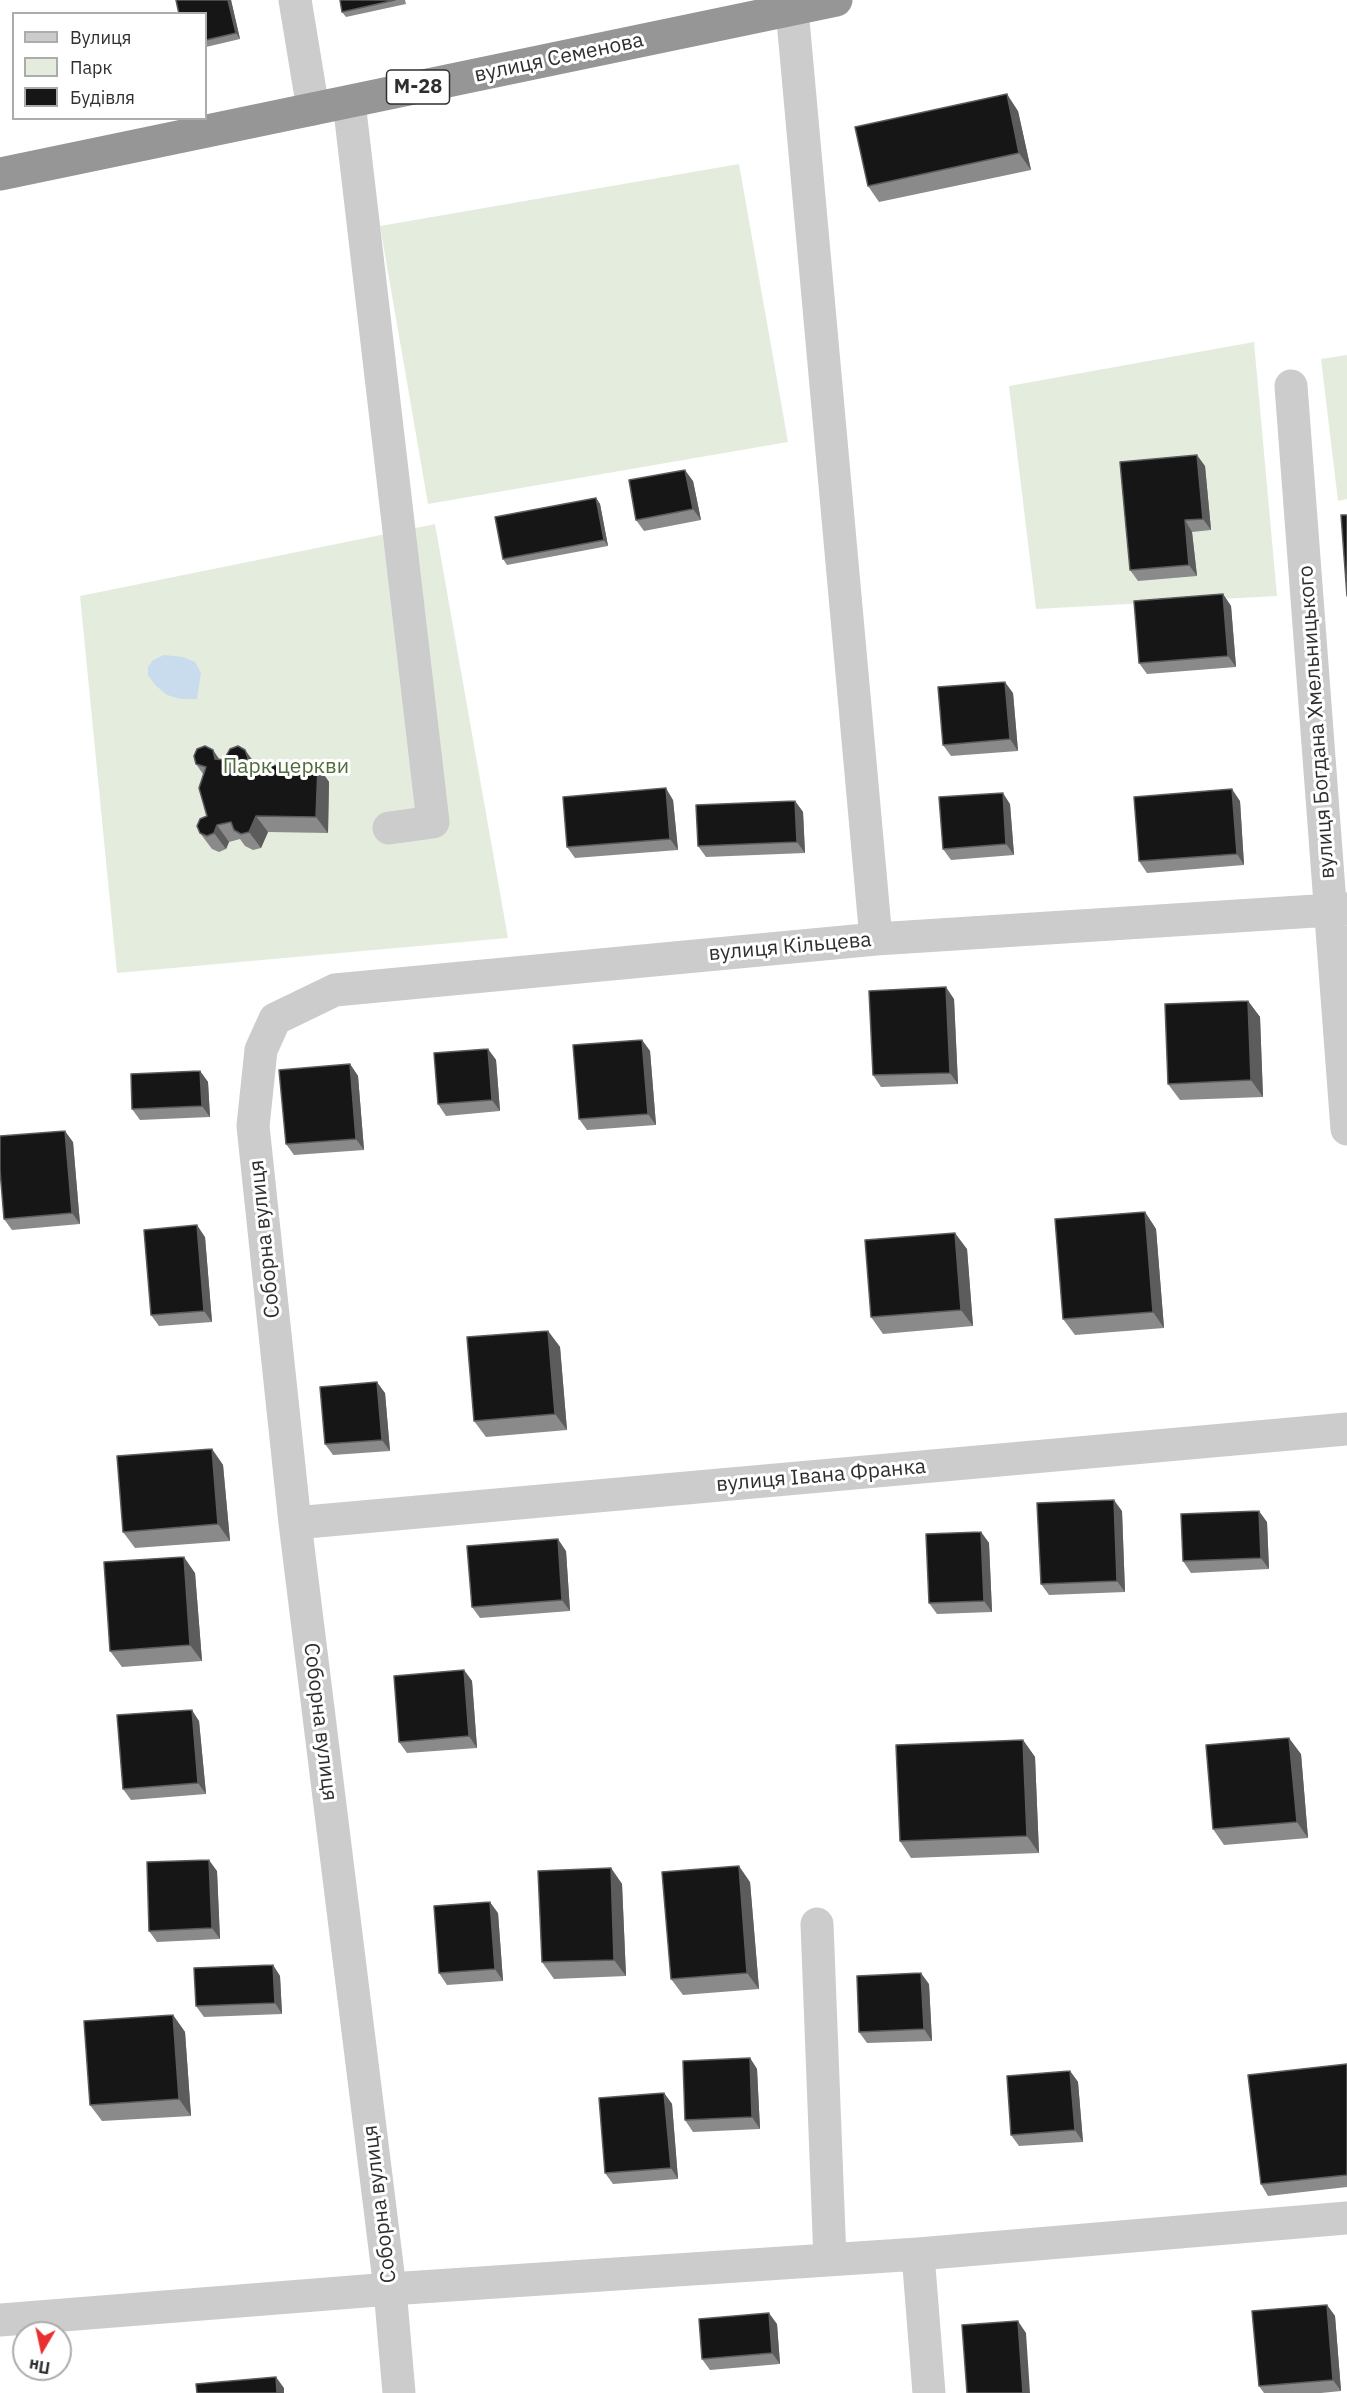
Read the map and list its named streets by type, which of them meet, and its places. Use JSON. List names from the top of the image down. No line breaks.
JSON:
{"streets":{"highway":["вулиця Семенова","М-28"],"street":["вулиця Богдана Хмельницького","вулиця Кільцева","Соборна вулиця","вулиця Івана Франка"]},"crossings":[["вулиця Богдана Хмельницького","вулиця Кільцева"],["вулиця Кільцева","Соборна вулиця"],["Соборна вулиця","вулиця Івана Франка"]],"parks":["Парк церкви"],"legend":["Вулиця","Парк","Будівля"],"north":"bottom"}
